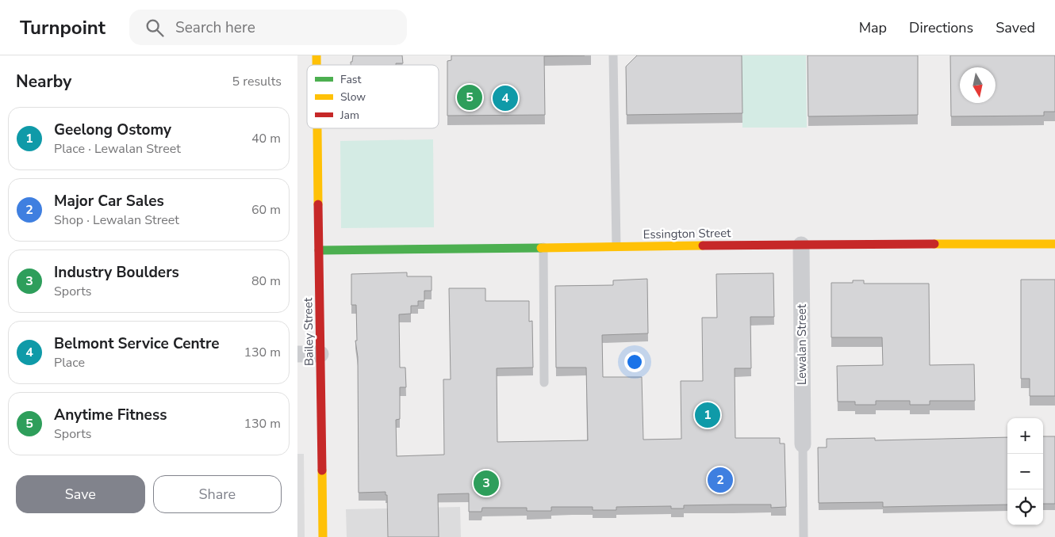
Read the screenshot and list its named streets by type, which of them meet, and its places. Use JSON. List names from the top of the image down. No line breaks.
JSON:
{"streets":{"street":["Essington Street","Bailey Street","Lewalan Street"]},"crossings":[["Essington Street","Bailey Street"],["Essington Street","Lewalan Street"]],"legend":["Fast","Slow","Jam"],"north":"bottom","page":{"header":"Turnpoint","search":"Search here","nav":["Map","Directions","Saved"],"heading":["Nearby","5 results"],"pins":["5","4","1","2","3"],"list":[{"mark":"1","name":"Geelong Ostomy","note":"Place · Lewalan Street","value":"40 m"},{"mark":"2","name":"Major Car Sales","note":"Shop · Lewalan Street","value":"60 m"},{"mark":"3","name":"Industry Boulders","note":"Sports","value":"80 m"},{"mark":"4","name":"Belmont Service Centre","note":"Place","value":"130 m"},{"mark":"5","name":"Anytime Fitness","note":"Sports","value":"130 m"}],"map_buttons":["+","−"],"buttons":["Save","Share"]}}
